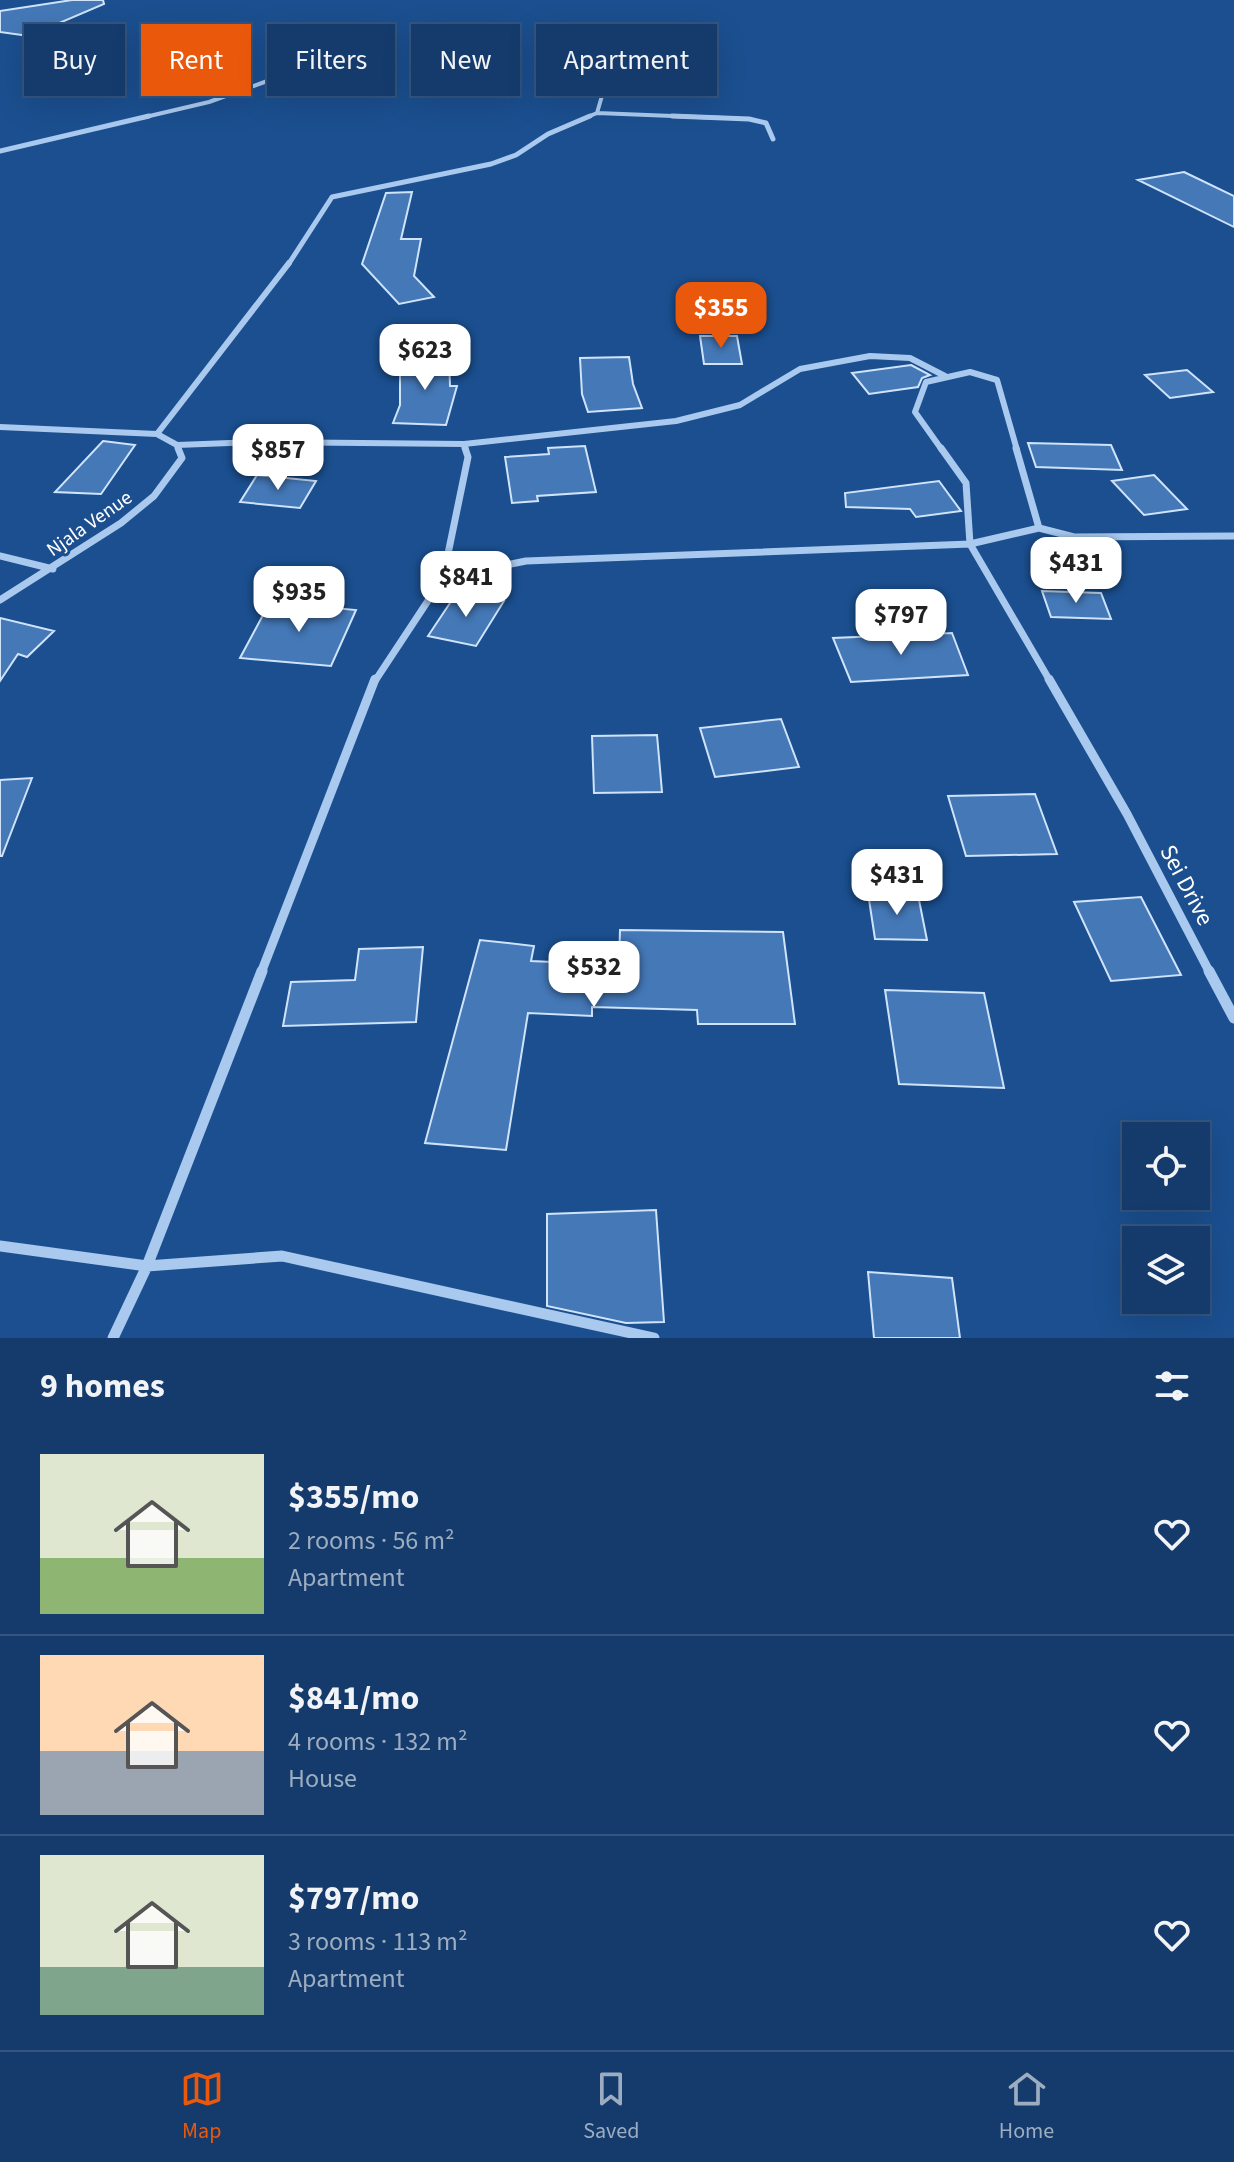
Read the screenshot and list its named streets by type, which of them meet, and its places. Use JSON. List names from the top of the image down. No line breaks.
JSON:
{"streets":{"street":["Njala Venue","Sei Drive"]},"page":{"chip":["Buy","Rent","Filters","New","Apartment"],"price":["$355","$623","$857","$431","$841","$935","$797","$431","$532"],"heading":"9 homes","list":[{"name":"$355/mo","note":"2 rooms · 56 m² · Apartment"},{"name":"$841/mo","note":"4 rooms · 132 m² · House"},{"name":"$797/mo","note":"3 rooms · 113 m² · Apartment"}],"tabs":["Map","Saved","Home"]}}
